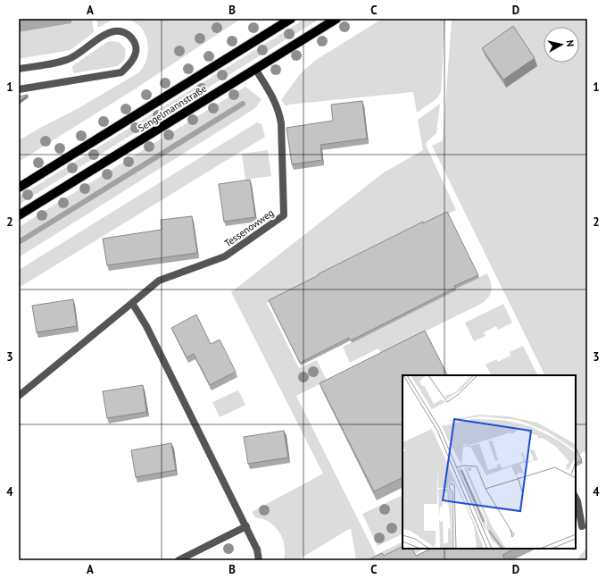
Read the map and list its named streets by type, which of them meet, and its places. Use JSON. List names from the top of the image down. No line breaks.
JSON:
{"streets":{"main road":["Sengelmannstraße"],"street":["Tessenowweg"]},"crossings":[["Sengelmannstraße","Tessenowweg"]],"north":"right","grid":{"columns":["A","B","C","D"],"rows":["1","2","3","4"]}}
